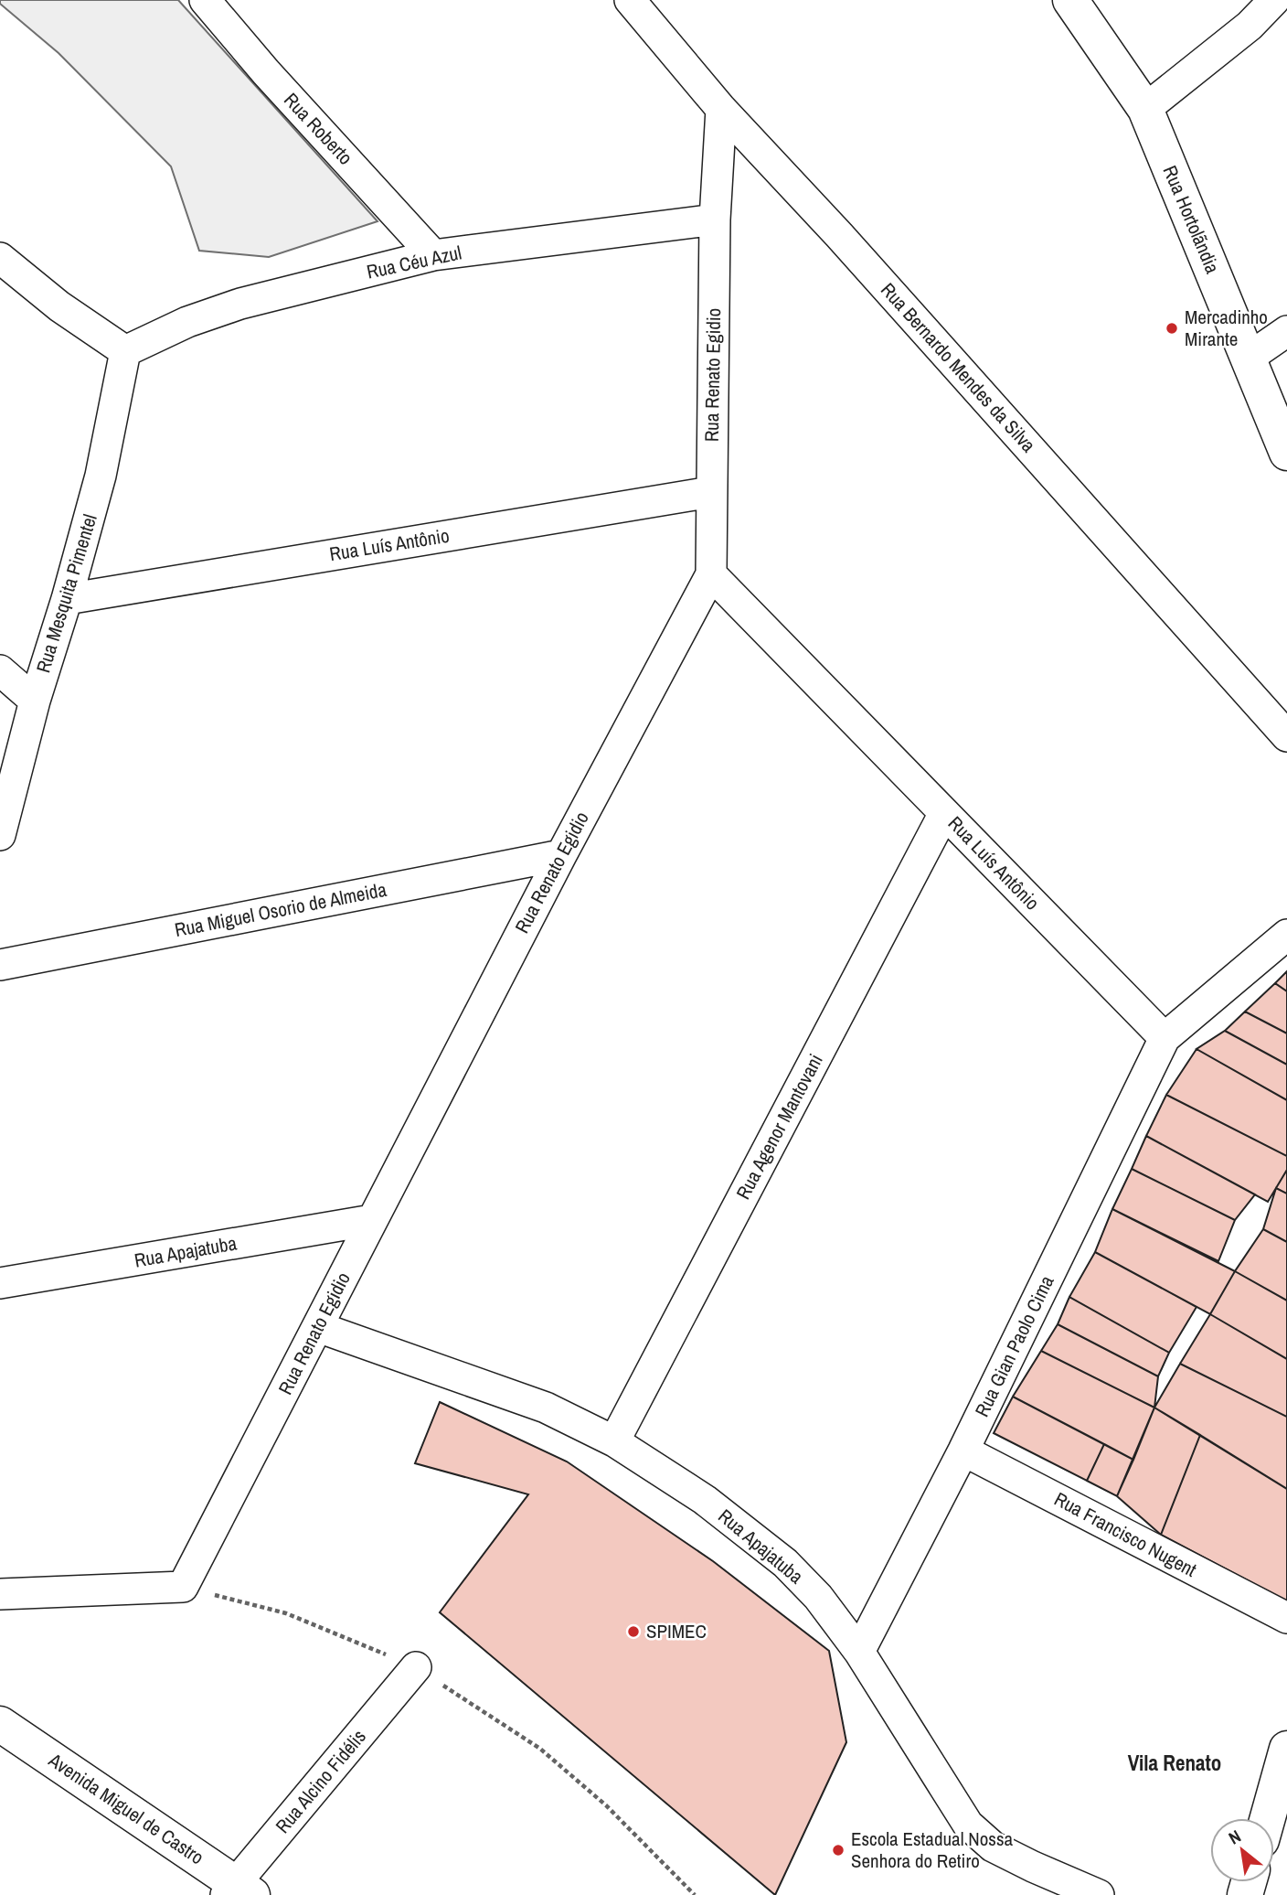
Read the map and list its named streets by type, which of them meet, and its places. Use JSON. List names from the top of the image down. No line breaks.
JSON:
{"streets":{"street":["Rua Roberto","Rua Hortolãndia","Rua Céu Azul","Rua Bernardo Mendes da Silva","Rua Renato Egidio","Rua Luís Antônio","Rua Mesquita Pimentel","Rua Miguel Osorio de Almeida","Rua Agenor Mantovani","Rua Apajatuba","Rua Gian Paolo Cima","Rua Francisco Nugent","Rua Alcino Fidélis","Avenida Miguel de Castro"]},"crossings":[["Rua Roberto","Rua Céu Azul"],["Rua Céu Azul","Rua Renato Egidio"],["Rua Céu Azul","Rua Mesquita Pimentel"],["Rua Bernardo Mendes da Silva","Rua Renato Egidio"],["Rua Renato Egidio","Rua Luís Antônio"],["Rua Renato Egidio","Rua Miguel Osorio de Almeida"],["Rua Renato Egidio","Rua Apajatuba"],["Rua Luís Antônio","Rua Mesquita Pimentel"],["Rua Luís Antônio","Rua Agenor Mantovani"],["Rua Luís Antônio","Rua Gian Paolo Cima"],["Rua Agenor Mantovani","Rua Apajatuba"],["Rua Apajatuba","Rua Gian Paolo Cima"],["Rua Gian Paolo Cima","Rua Francisco Nugent"],["Rua Alcino Fidélis","Avenida Miguel de Castro"]],"districts":["Vila Renato"],"places":["Mercadinho Mirante","SPIMEC","Escola Estadual Nossa Senhora do Retiro"],"north":"top left"}
